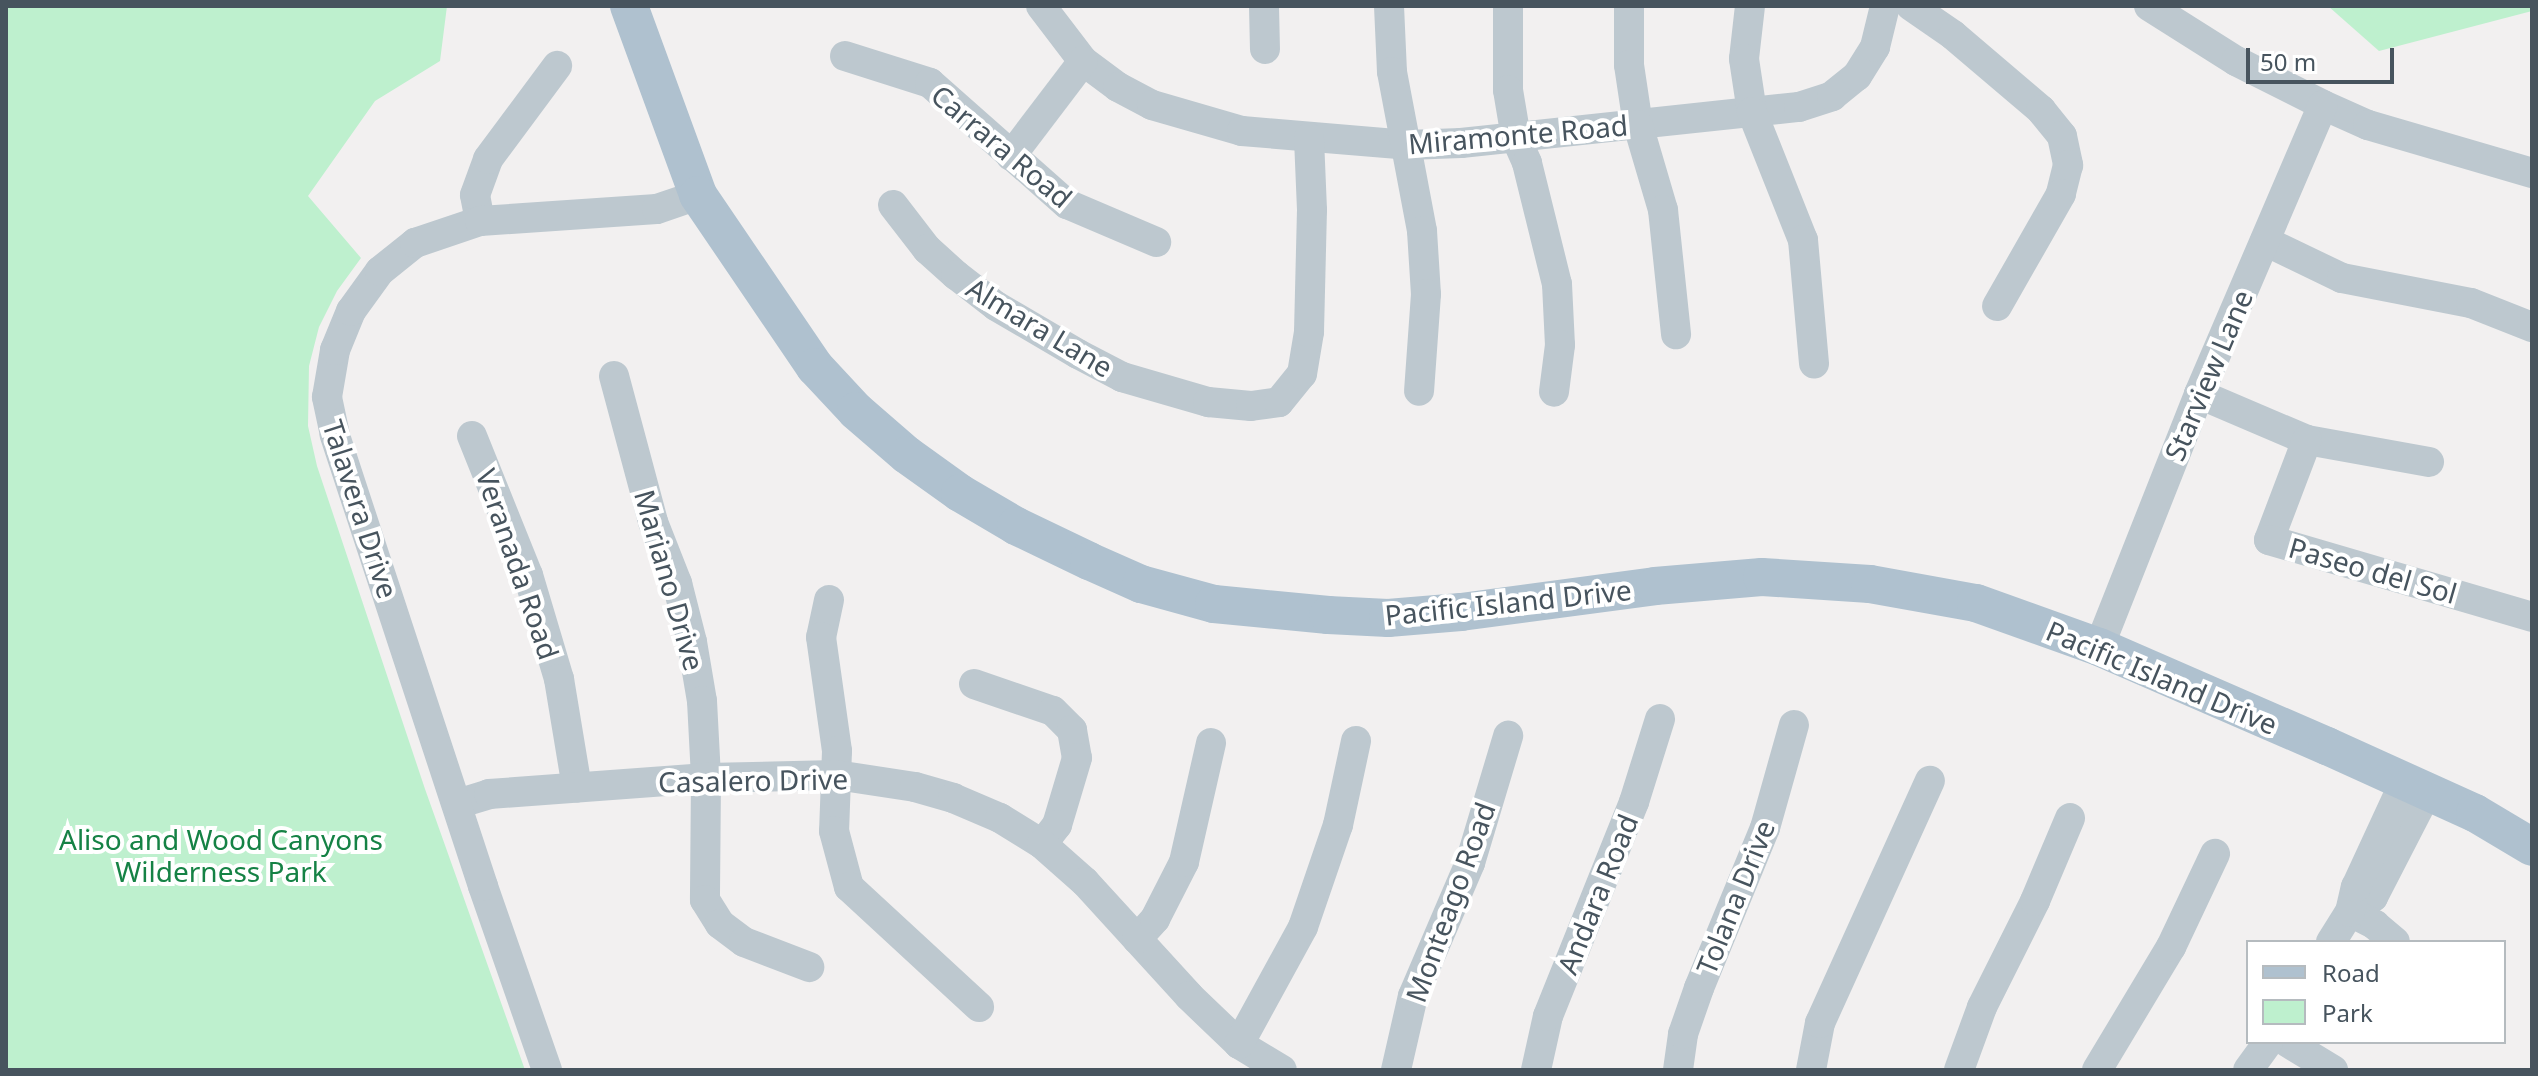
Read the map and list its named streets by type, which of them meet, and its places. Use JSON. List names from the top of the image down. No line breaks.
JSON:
{"streets":{"main road":["Pacific Island Drive"],"street":["Miramonte Road","Carrara Road","Almara Lane","Starview Lane","Talavera Drive","Veranada Road","Paseo del Sol","Mariano Drive","Casalero Drive","Andara Road","Tolana Drive","Monteago Road"]},"crossings":[["Miramonte Road","Almara Lane"],["Starview Lane","Pacific Island Drive"],["Talavera Drive","Pacific Island Drive"],["Talavera Drive","Casalero Drive"],["Veranada Road","Casalero Drive"],["Mariano Drive","Casalero Drive"]],"parks":["Aliso and Wood Canyons Wilderness Park"],"legend":["Road","Park"],"scale_bar":"50 m"}
